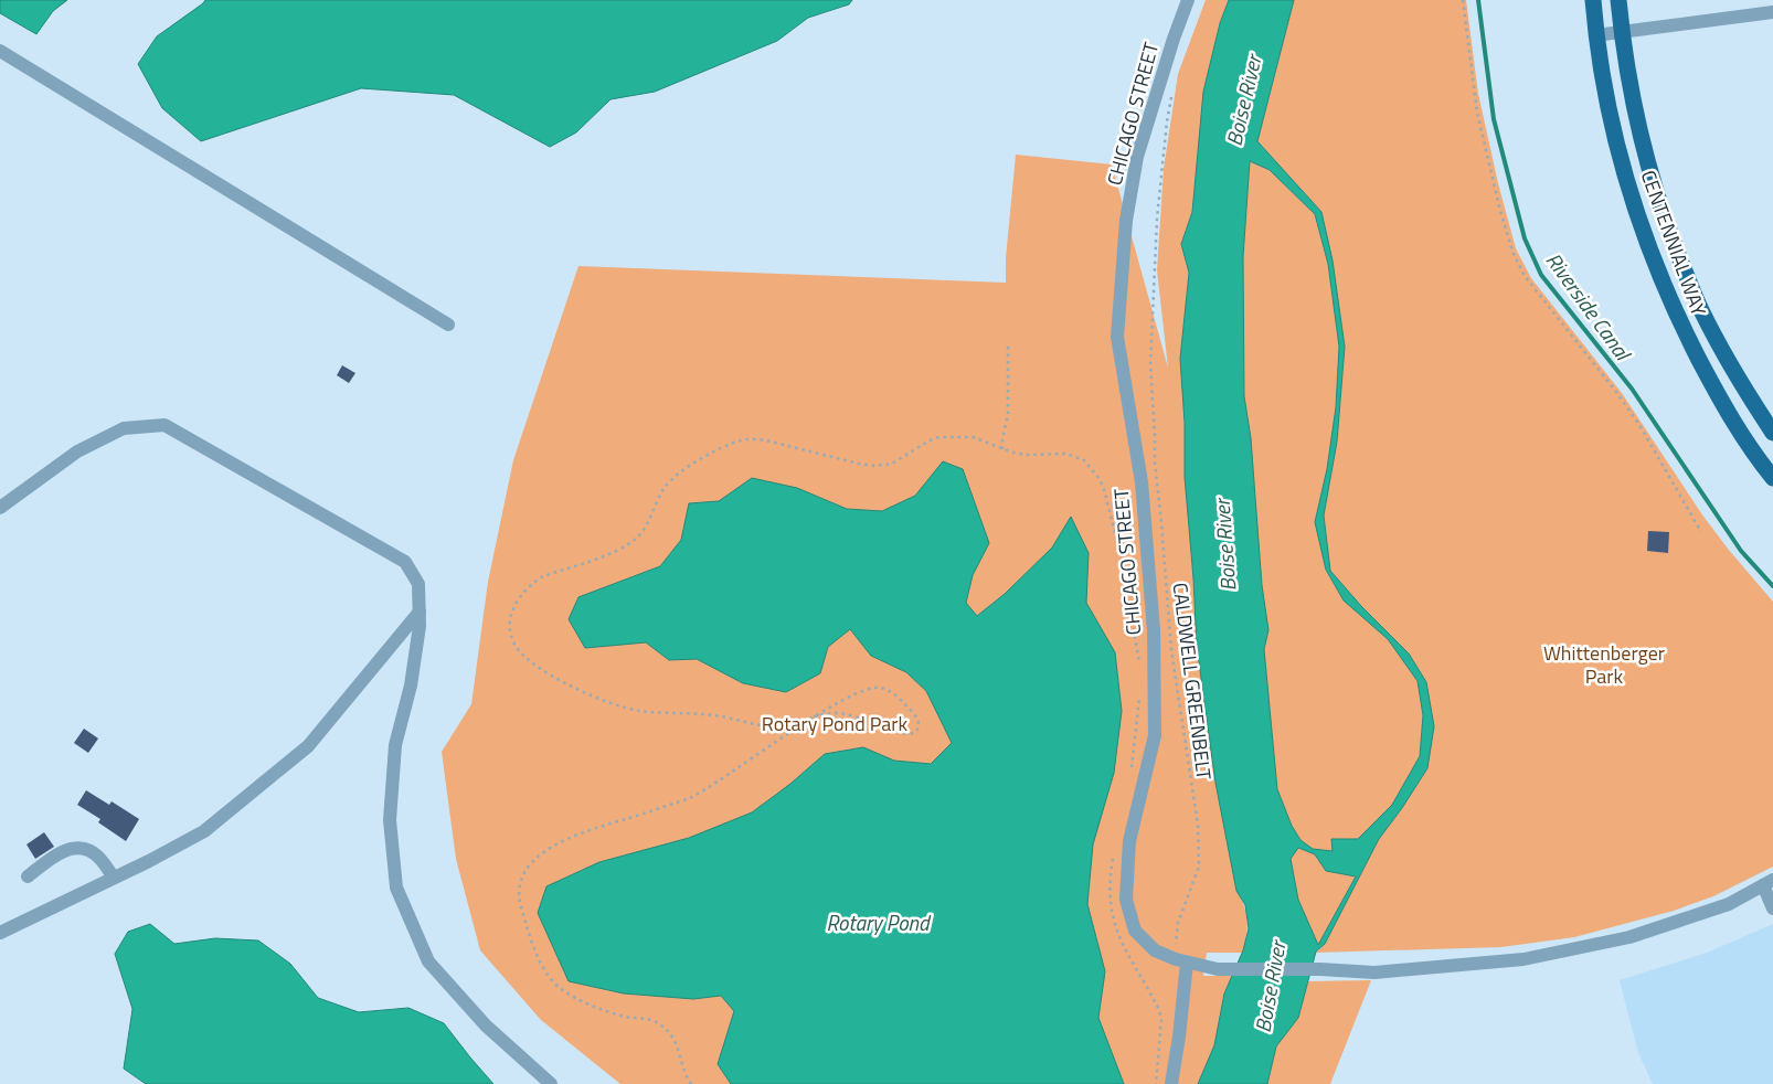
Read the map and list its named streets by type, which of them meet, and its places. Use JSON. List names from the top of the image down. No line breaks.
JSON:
{"streets":{"main road":["CENTENNIAL WAY"],"street":["CHICAGO STREET"],"path":["CALDWELL GREENBELT"]},"crossings":[["CHICAGO STREET","CALDWELL GREENBELT"]],"water":["Boise River","Riverside Canal","Rotary Pond"],"parks":["Whittenberger Park","Rotary Pond Park"]}
